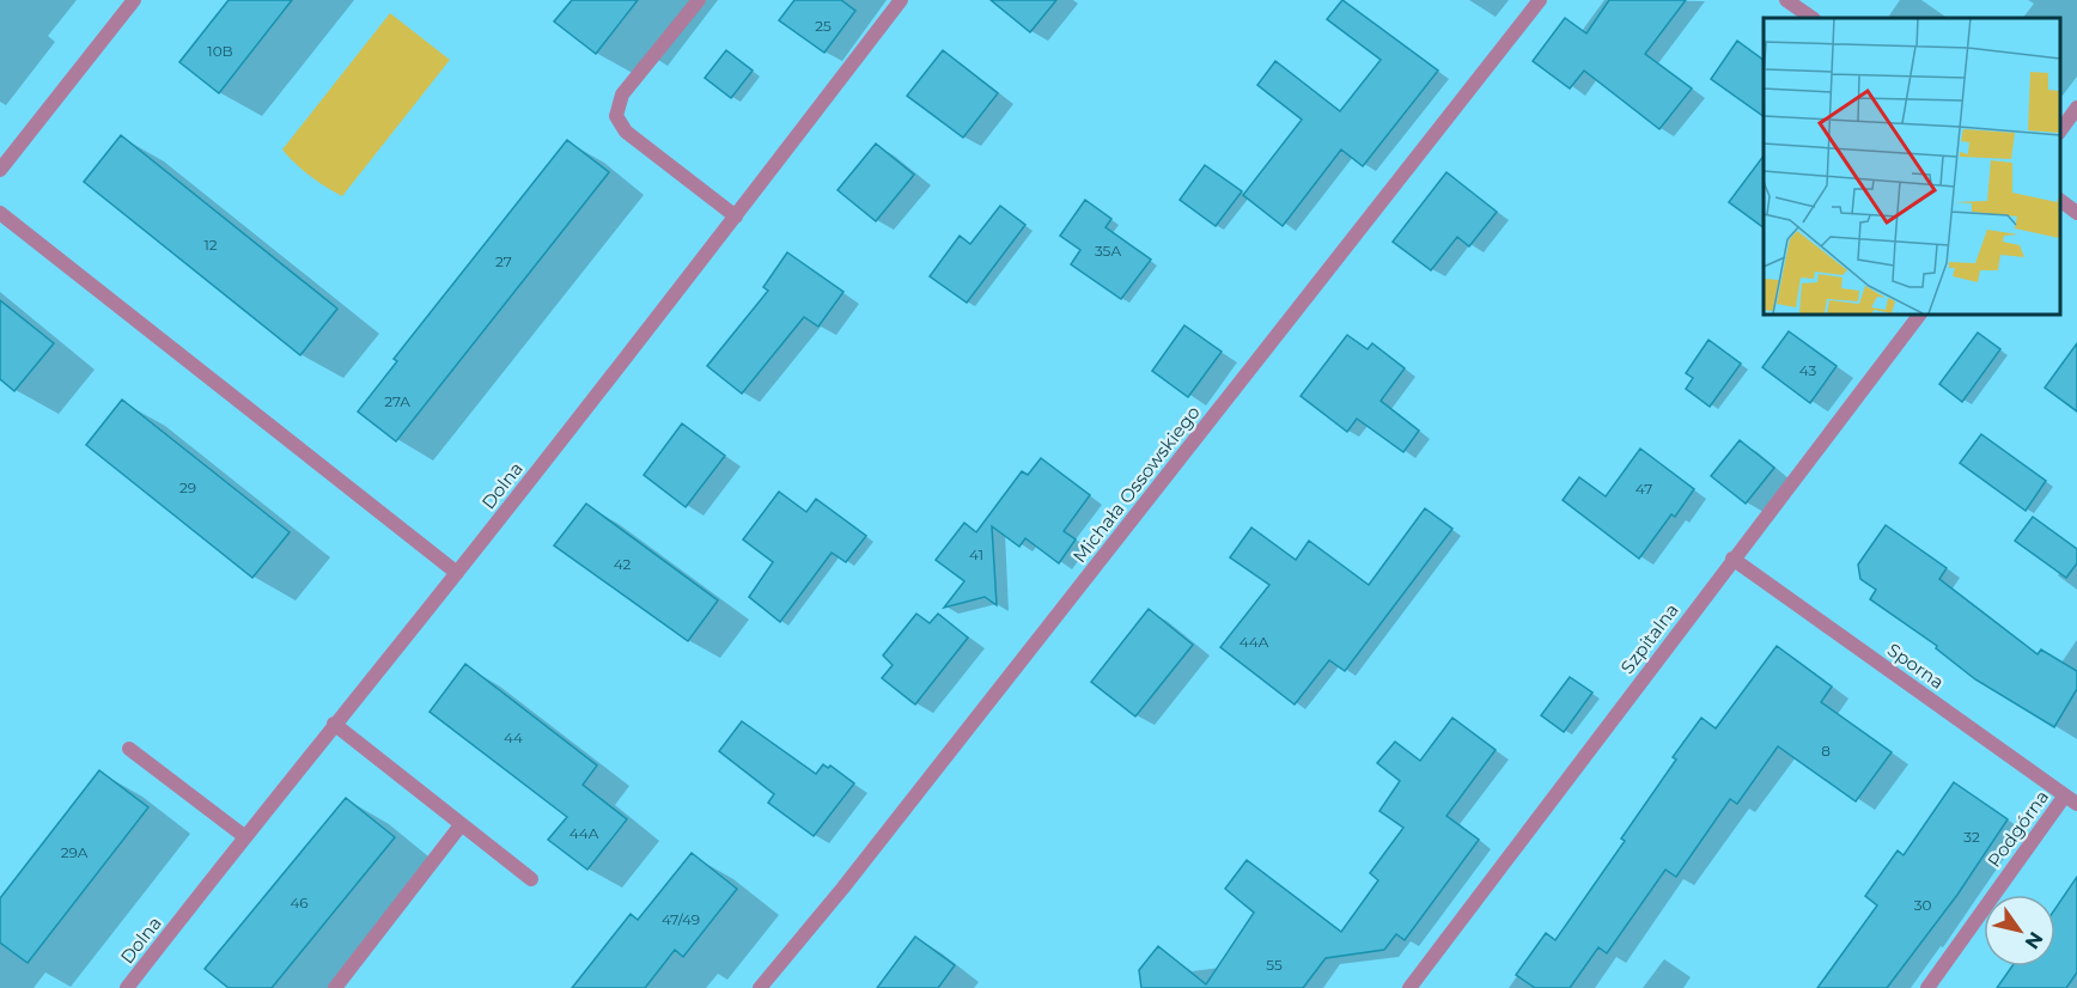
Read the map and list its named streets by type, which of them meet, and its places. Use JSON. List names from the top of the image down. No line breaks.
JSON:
{"streets":{"street":["Michała Ossowskiego","Dolna","Szpitalna","Sporna","Podgórna"]},"crossings":[["Szpitalna","Sporna"],["Sporna","Podgórna"]],"house_numbers":["25","10B","12","35A","27","43","27A","29","47","41","42","44A","44","8","44A","32","29A","46","30","47/49","55"],"north":"bottom right"}
